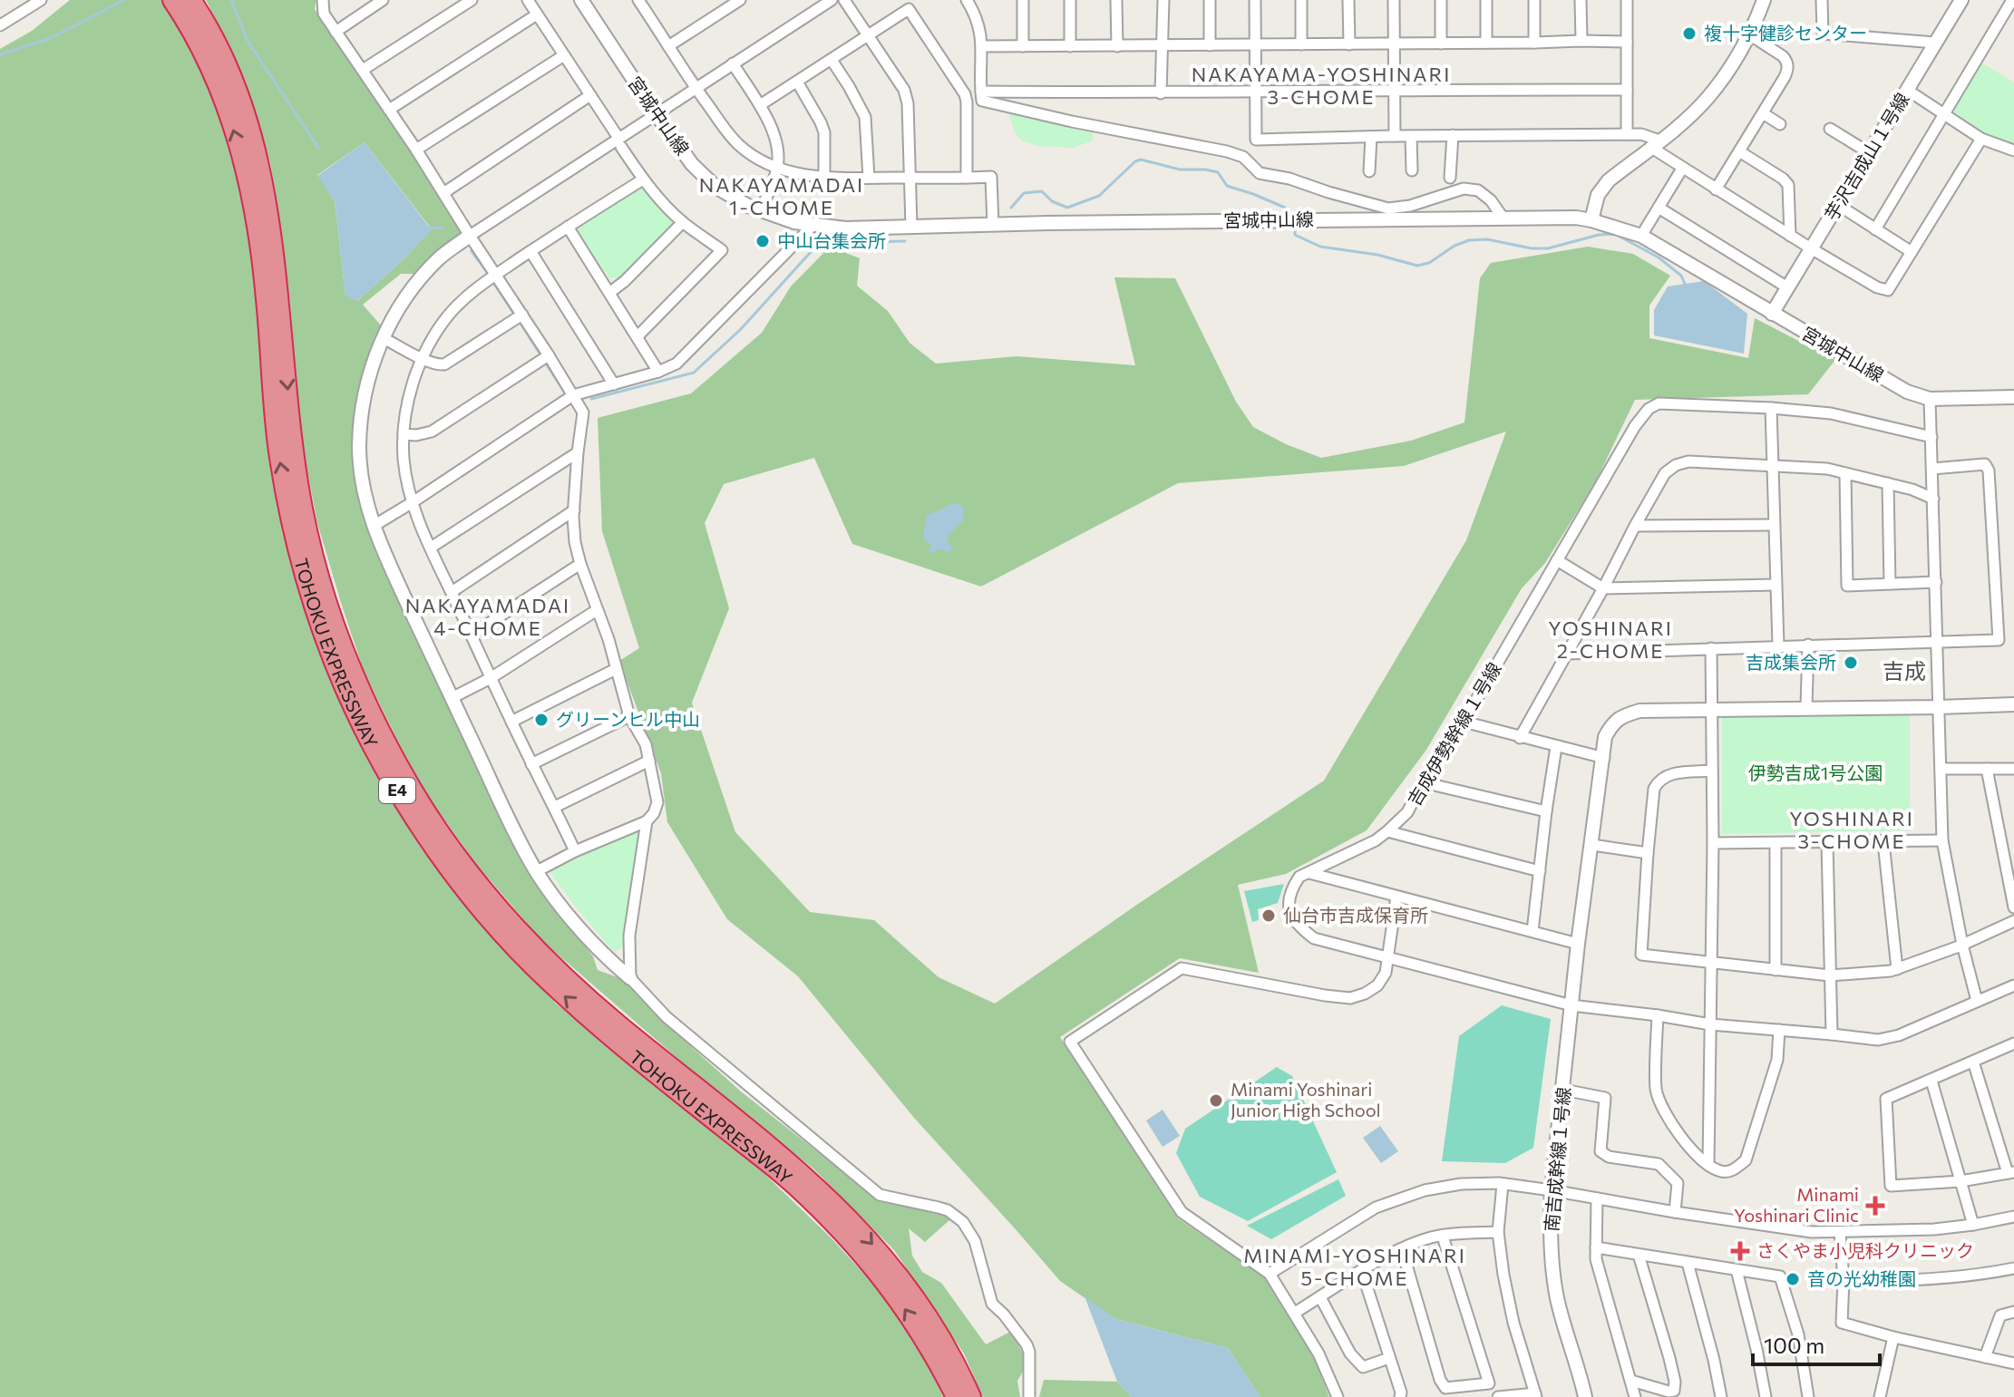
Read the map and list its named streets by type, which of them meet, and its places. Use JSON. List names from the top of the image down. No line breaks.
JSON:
{"streets":{"highway":["TOHOKU EXPRESSWAY","E4"],"street":["宮城中山線","芋沢吉成山１号線","吉成伊勢幹線１号線","南吉成幹線１号線"]},"crossings":[["宮城中山線","芋沢吉成山１号線"],["吉成伊勢幹線１号線","南吉成幹線１号線"]],"districts":["NAKAYAMA-YOSHINARI 3-CHOME","NAKAYAMADAI 1-CHOME","NAKAYAMADAI 4-CHOME","YOSHINARI 2-CHOME","吉成","YOSHINARI 3-CHOME","MINAMI-YOSHINARI 5-CHOME"],"parks":["伊勢吉成1号公園"],"places":{"other":["複十字健診センター","中山台集会所","吉成集会所","グリーンヒル中山","仙台市吉成保育所","Minami Yoshinari Junior High School","音の光幼稚園"],"health":["Minami Yoshinari Clinic","さくやま小児科クリニック"]},"scale_bar":"100 m"}
